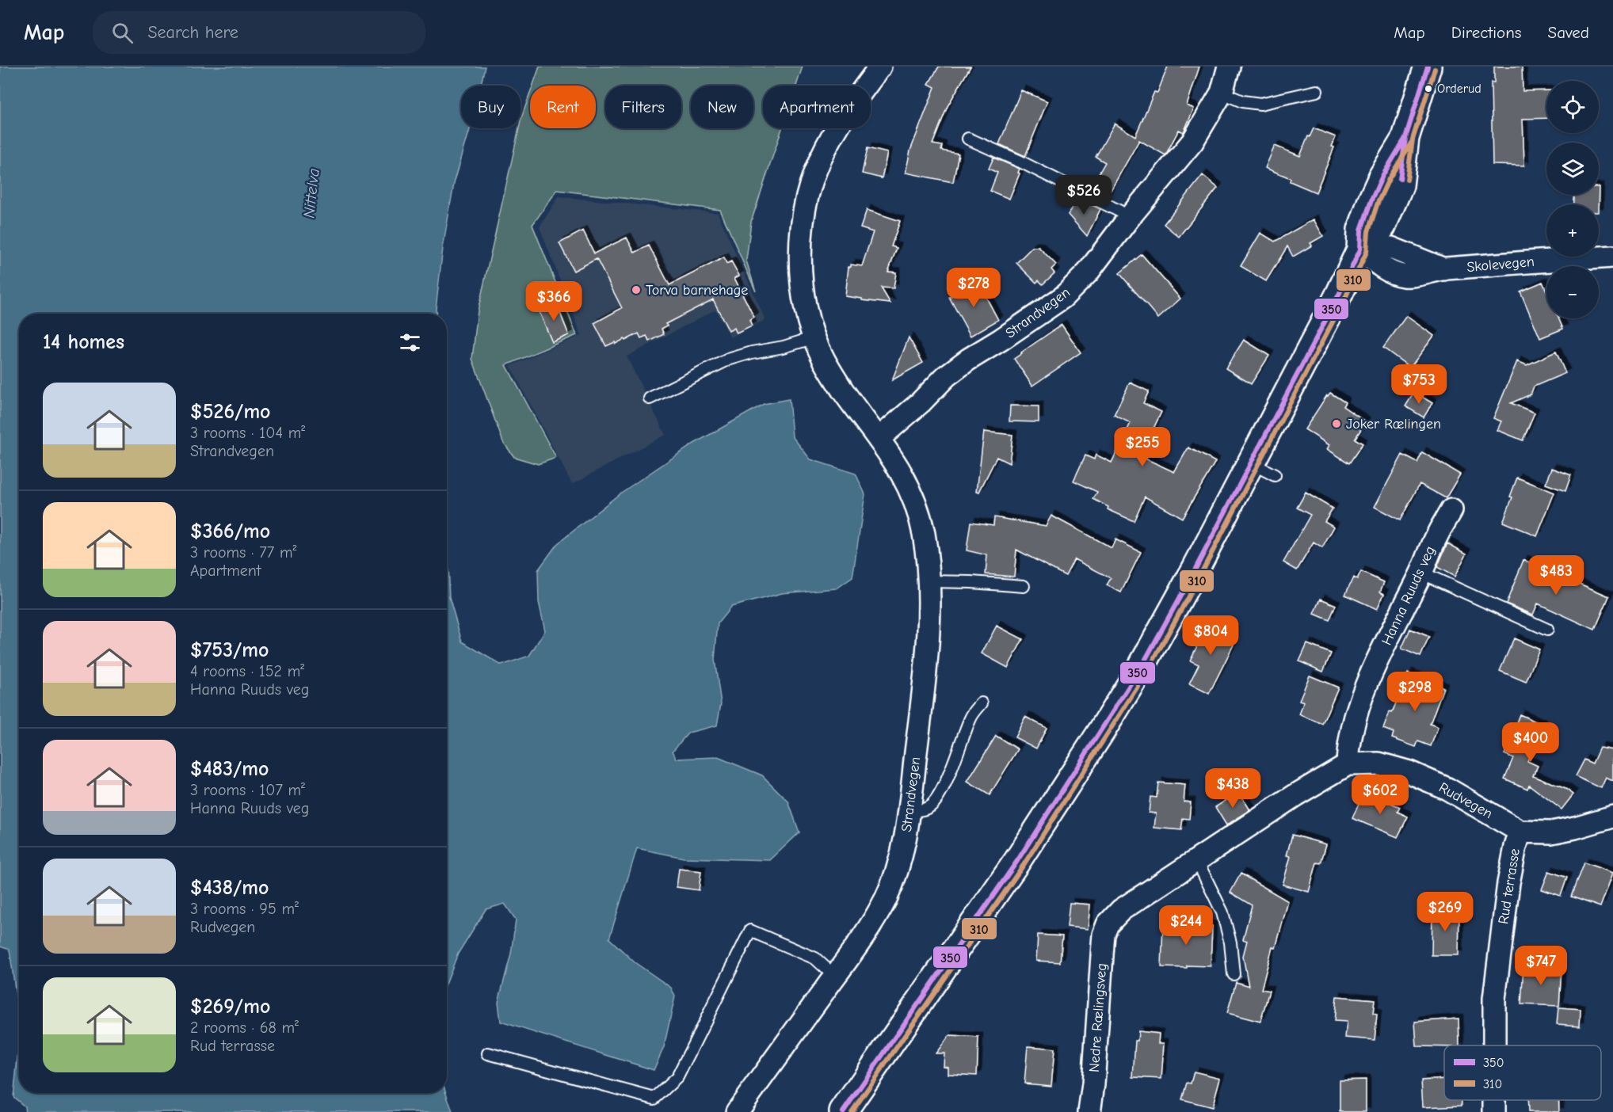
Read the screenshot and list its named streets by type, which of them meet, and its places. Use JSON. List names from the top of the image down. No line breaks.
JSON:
{"streets":{"street":["Skolevegen","Strandvegen","Hanna Ruuds veg","Rudvegen","Rud terrasse","Nedre Rælingsveg"]},"crossings":[["Hanna Ruuds veg","Rudvegen"],["Rudvegen","Rud terrasse"],["Rudvegen","Nedre Rælingsveg"]],"water":["Nittelva"],"places":["Orderud","Torva barnehage","Joker Rælingen"],"lines":["transit line 350","transit line 310"],"legend":["350","310"],"page":{"header":"Map","search":"Search here","nav":["Map","Directions","Saved"],"map_buttons":["+","−"],"chip":["Buy","Rent","Filters","New","Apartment"],"price":["$526","$278","$366","$753","$255","$483","$804","$298","$400","$438","$602","$269","$244","$747"],"heading":"14 homes","list":[{"name":"$526/mo","note":"3 rooms · 104 m² · Strandvegen"},{"name":"$366/mo","note":"3 rooms · 77 m² · Apartment"},{"name":"$753/mo","note":"4 rooms · 152 m² · Hanna Ruuds veg"},{"name":"$483/mo","note":"3 rooms · 107 m² · Hanna Ruuds veg"},{"name":"$438/mo","note":"3 rooms · 95 m² · Rudvegen"},{"name":"$269/mo","note":"2 rooms · 68 m² · Rud terrasse"}]}}
